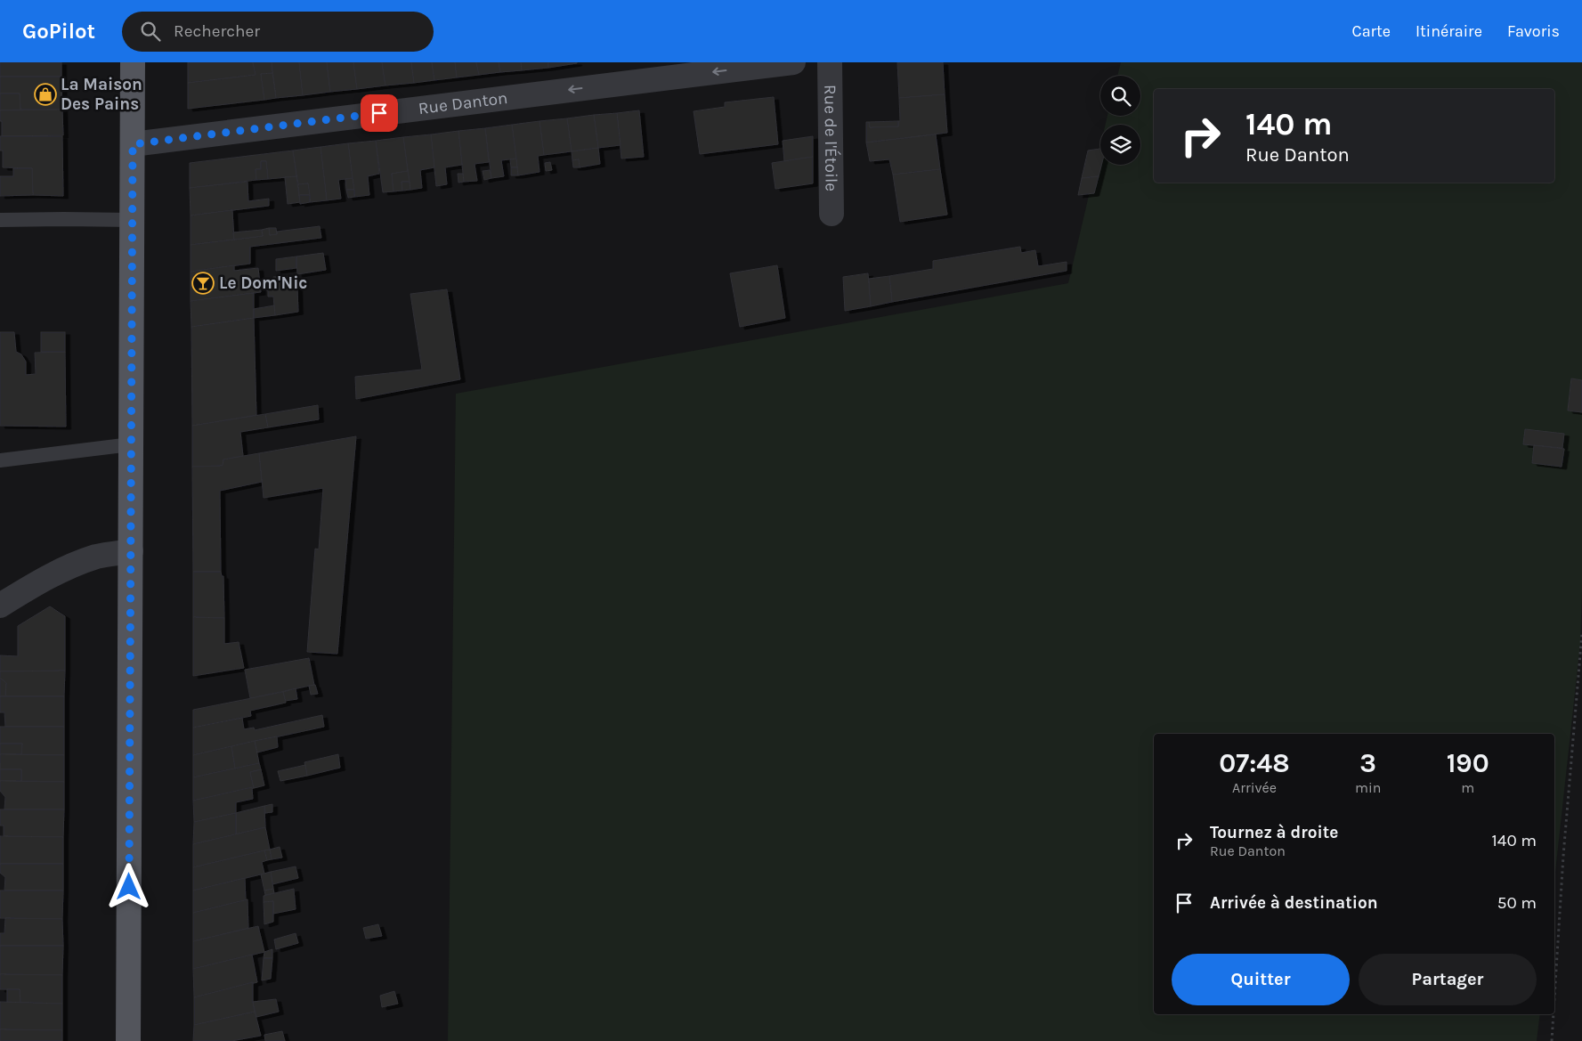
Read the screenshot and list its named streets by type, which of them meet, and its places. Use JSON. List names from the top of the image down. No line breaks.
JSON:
{"streets":{"street":["Rue Danton","Rue de l'Étoile"]},"one_way":["Rue Danton"],"places":{"shop":["La Maison Des Pains"],"bar":["Le Dom'Nic"]},"page":{"header":"GoPilot","search":"Rechercher","nav":["Carte","Itinéraire","Favoris"],"turn":["140 m","Rue Danton"],"eta":["07:48","Arrivée","3","min","190","m"],"list":[{"name":"Tournez à droite","note":"Rue Danton","value":"140 m"},{"name":"Arrivée à destination","value":"50 m"}],"buttons":["Quitter","Partager"]}}
